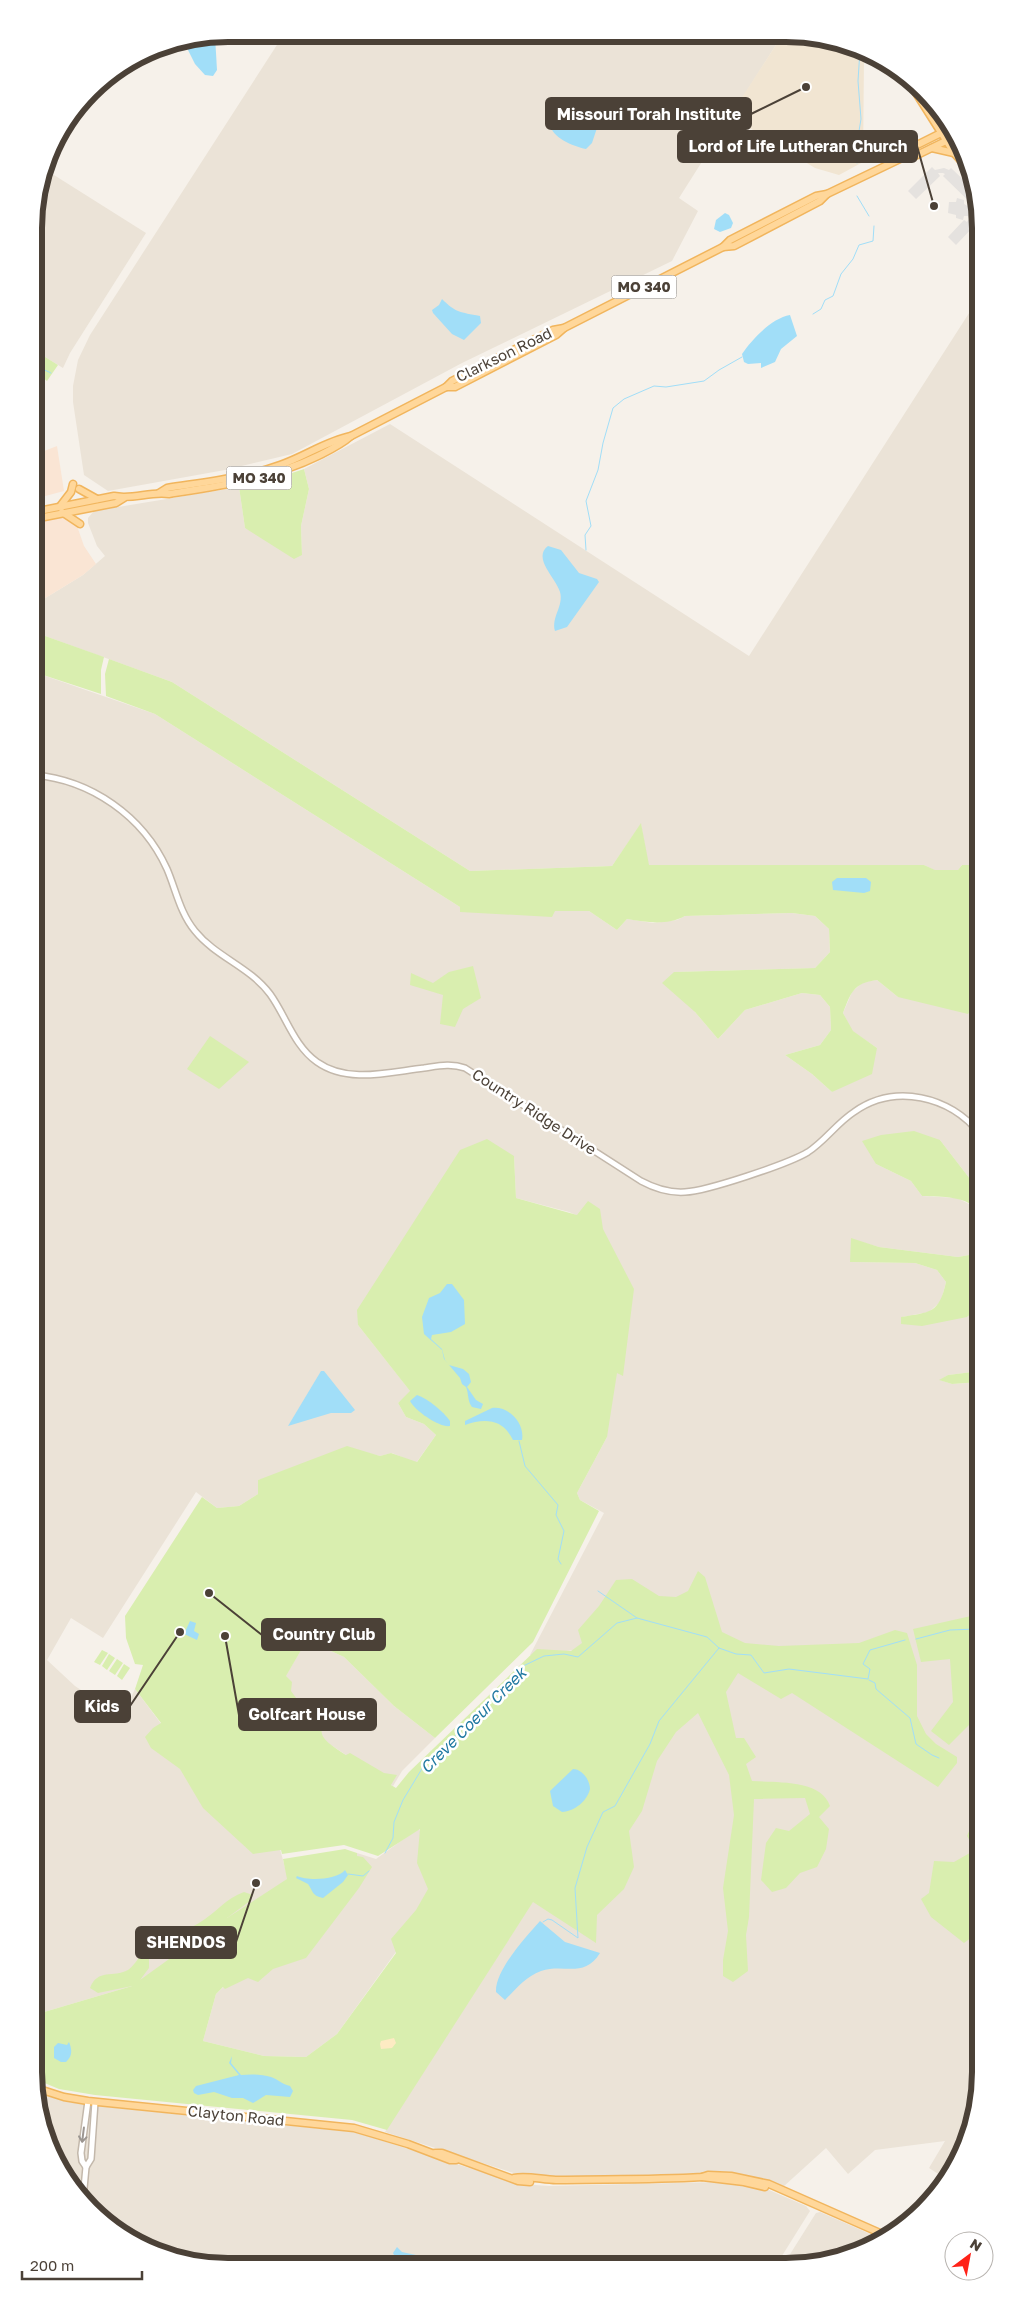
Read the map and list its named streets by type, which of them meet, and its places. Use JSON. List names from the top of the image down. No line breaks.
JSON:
{"streets":{"main road":["MO 340","Clarkson Road","Clayton Road"],"street":["Country Ridge Drive"]},"water":["Creve Coeur Creek"],"places":["Missouri Torah Institute","Lord of Life Lutheran Church","Country Club","Kids","Golfcart House","SHENDOS"],"scale_bar":"200 m","north":"top right"}
